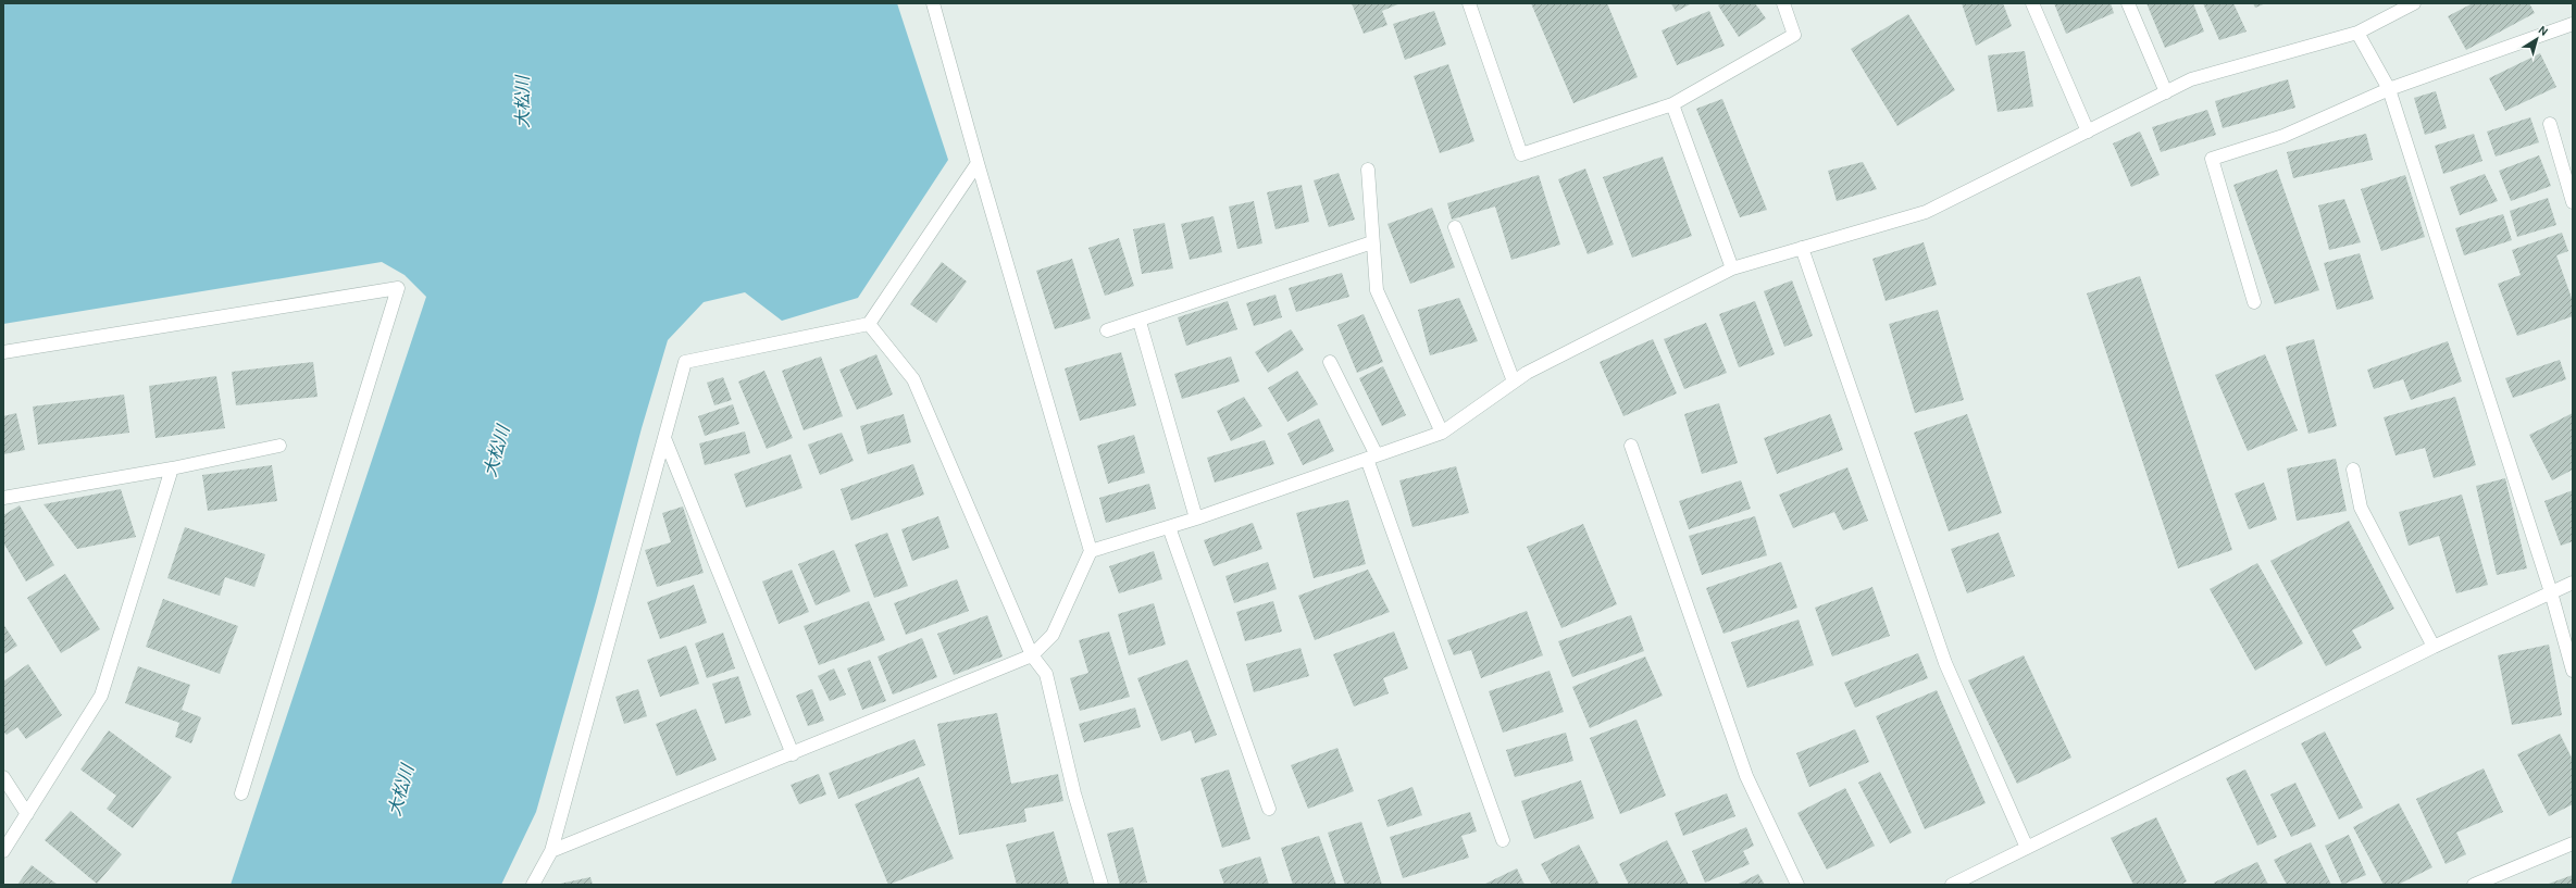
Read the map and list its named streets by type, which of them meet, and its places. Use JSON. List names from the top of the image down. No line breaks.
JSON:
{"water":["大松川"],"north":"top right"}
